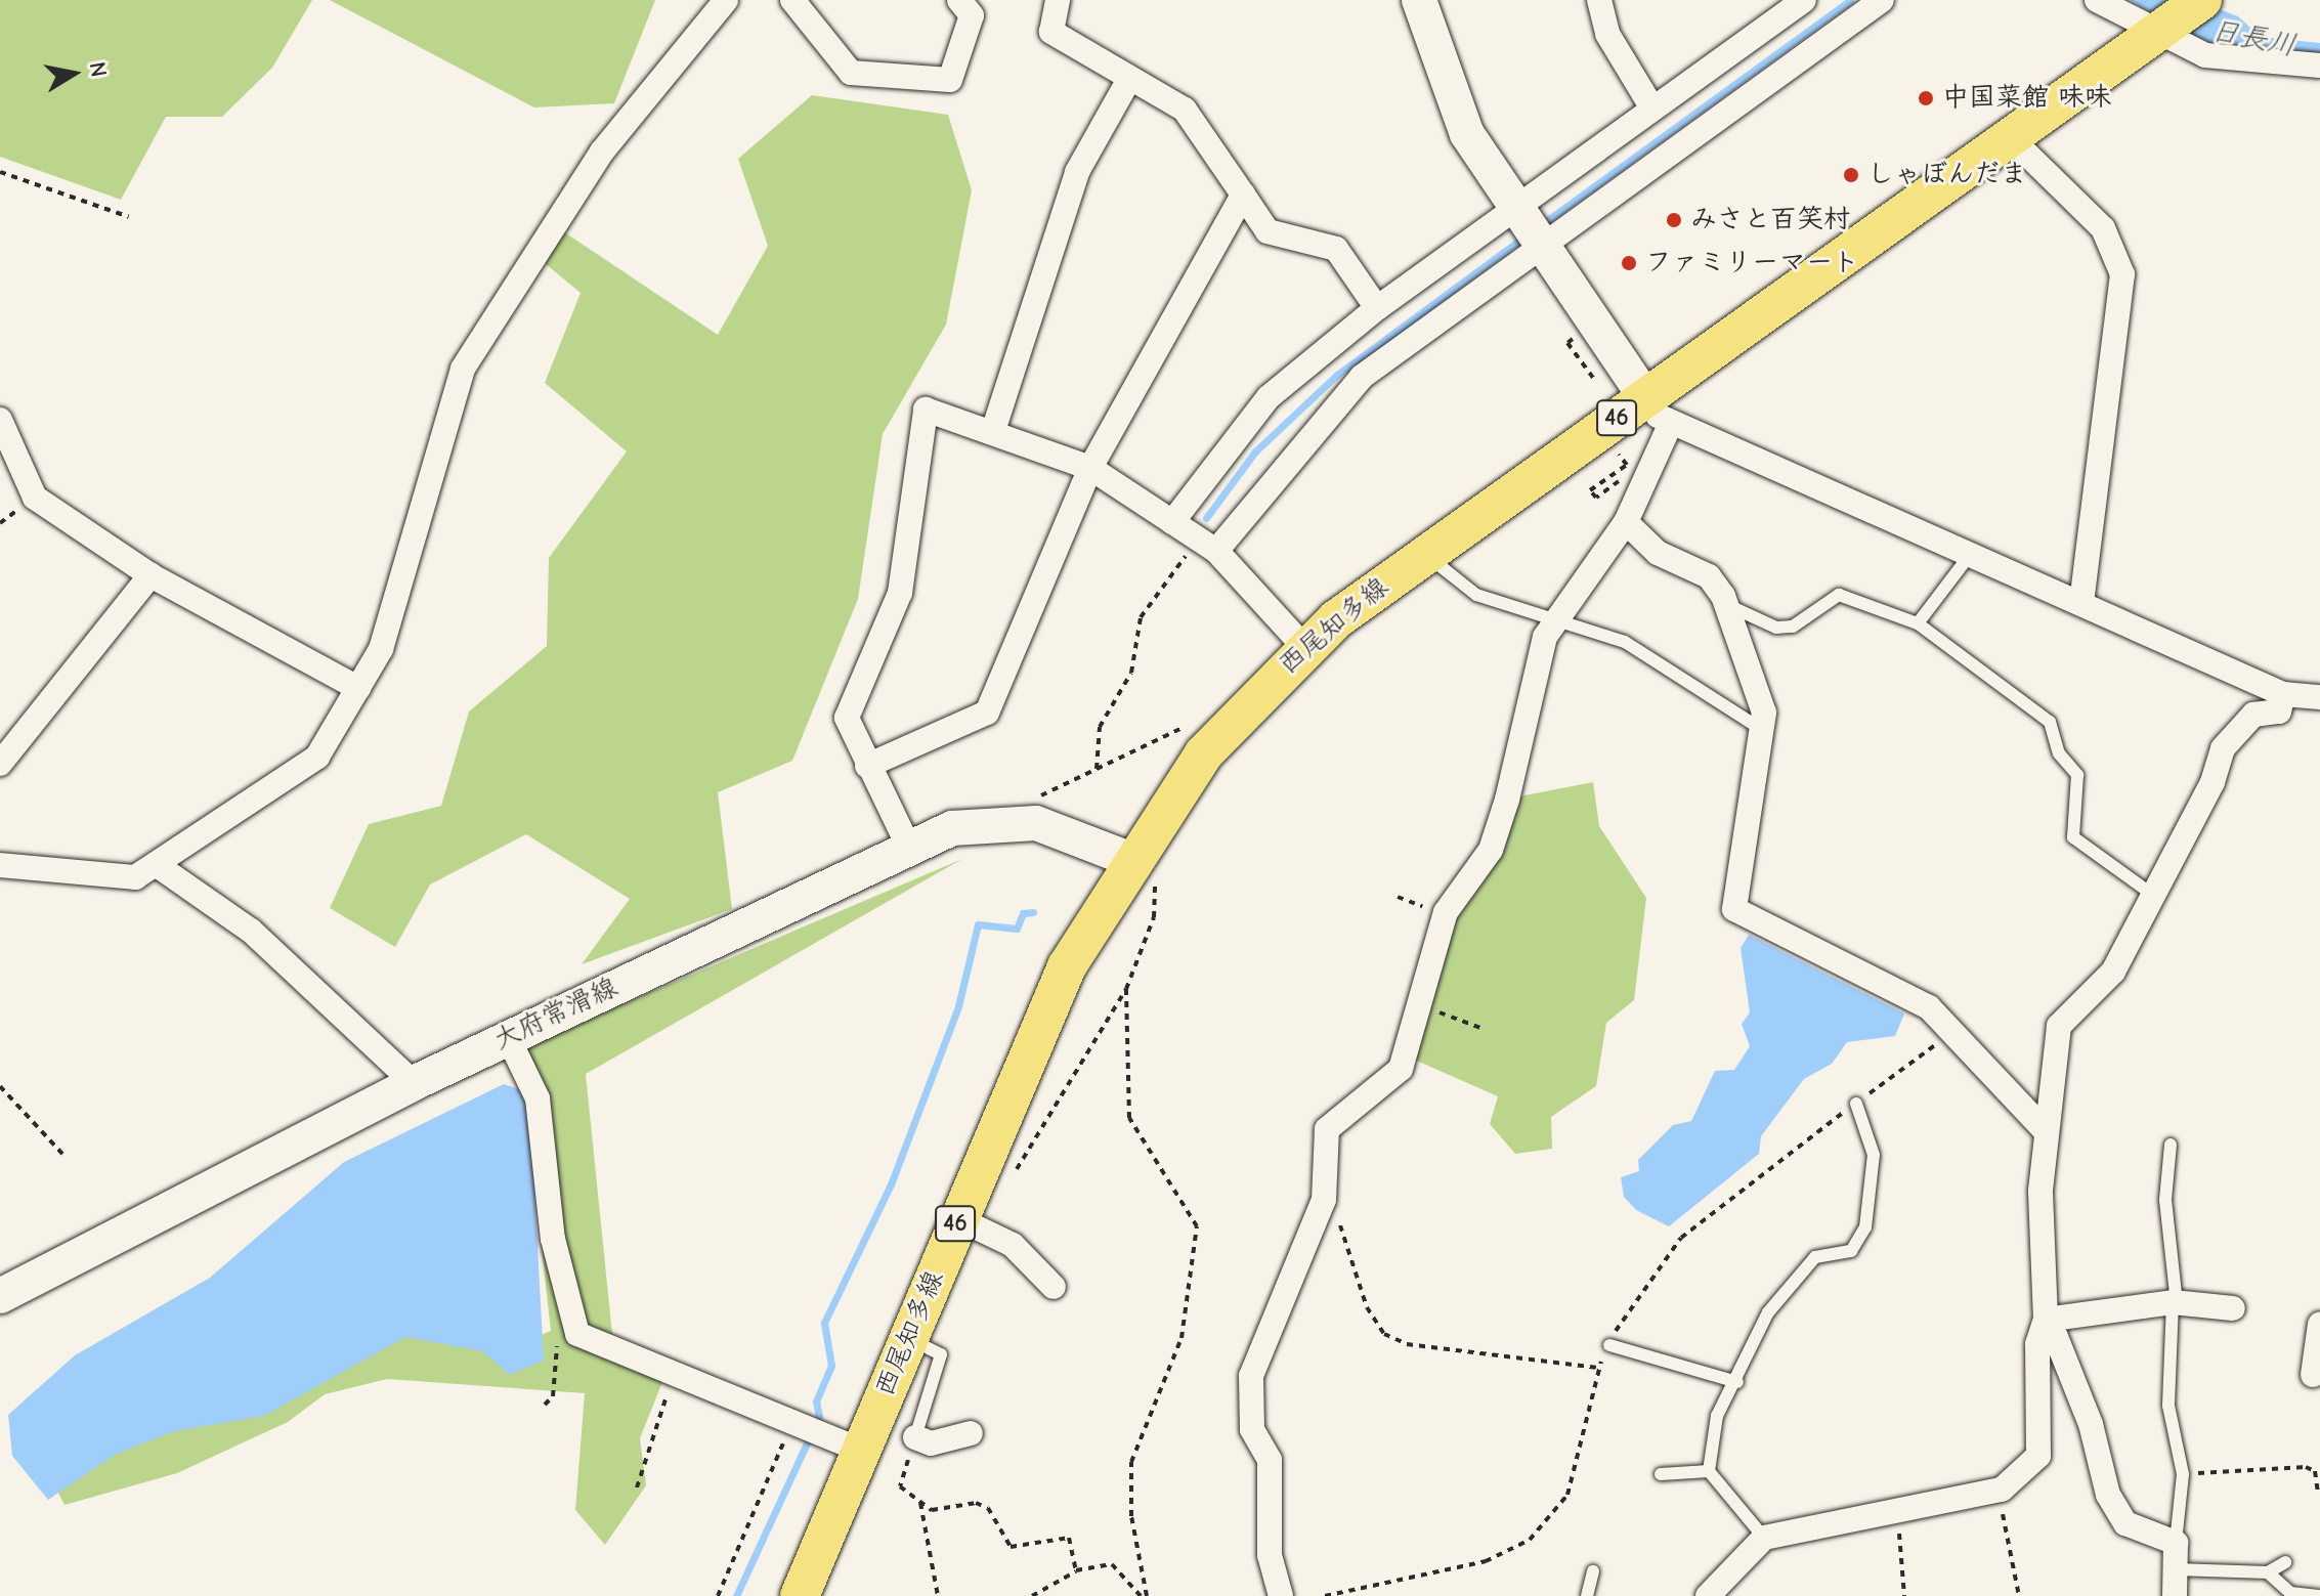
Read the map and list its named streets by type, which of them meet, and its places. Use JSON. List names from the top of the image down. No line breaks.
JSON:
{"streets":{"main road":["46","西尾知多線","大府常滑線"]},"crossings":[["西尾知多線","大府常滑線"]],"water":["日長川"],"places":["中国菜館 味味","しゃぼんだま","みさと百笑村","ファミリーマート"],"north":"right"}
